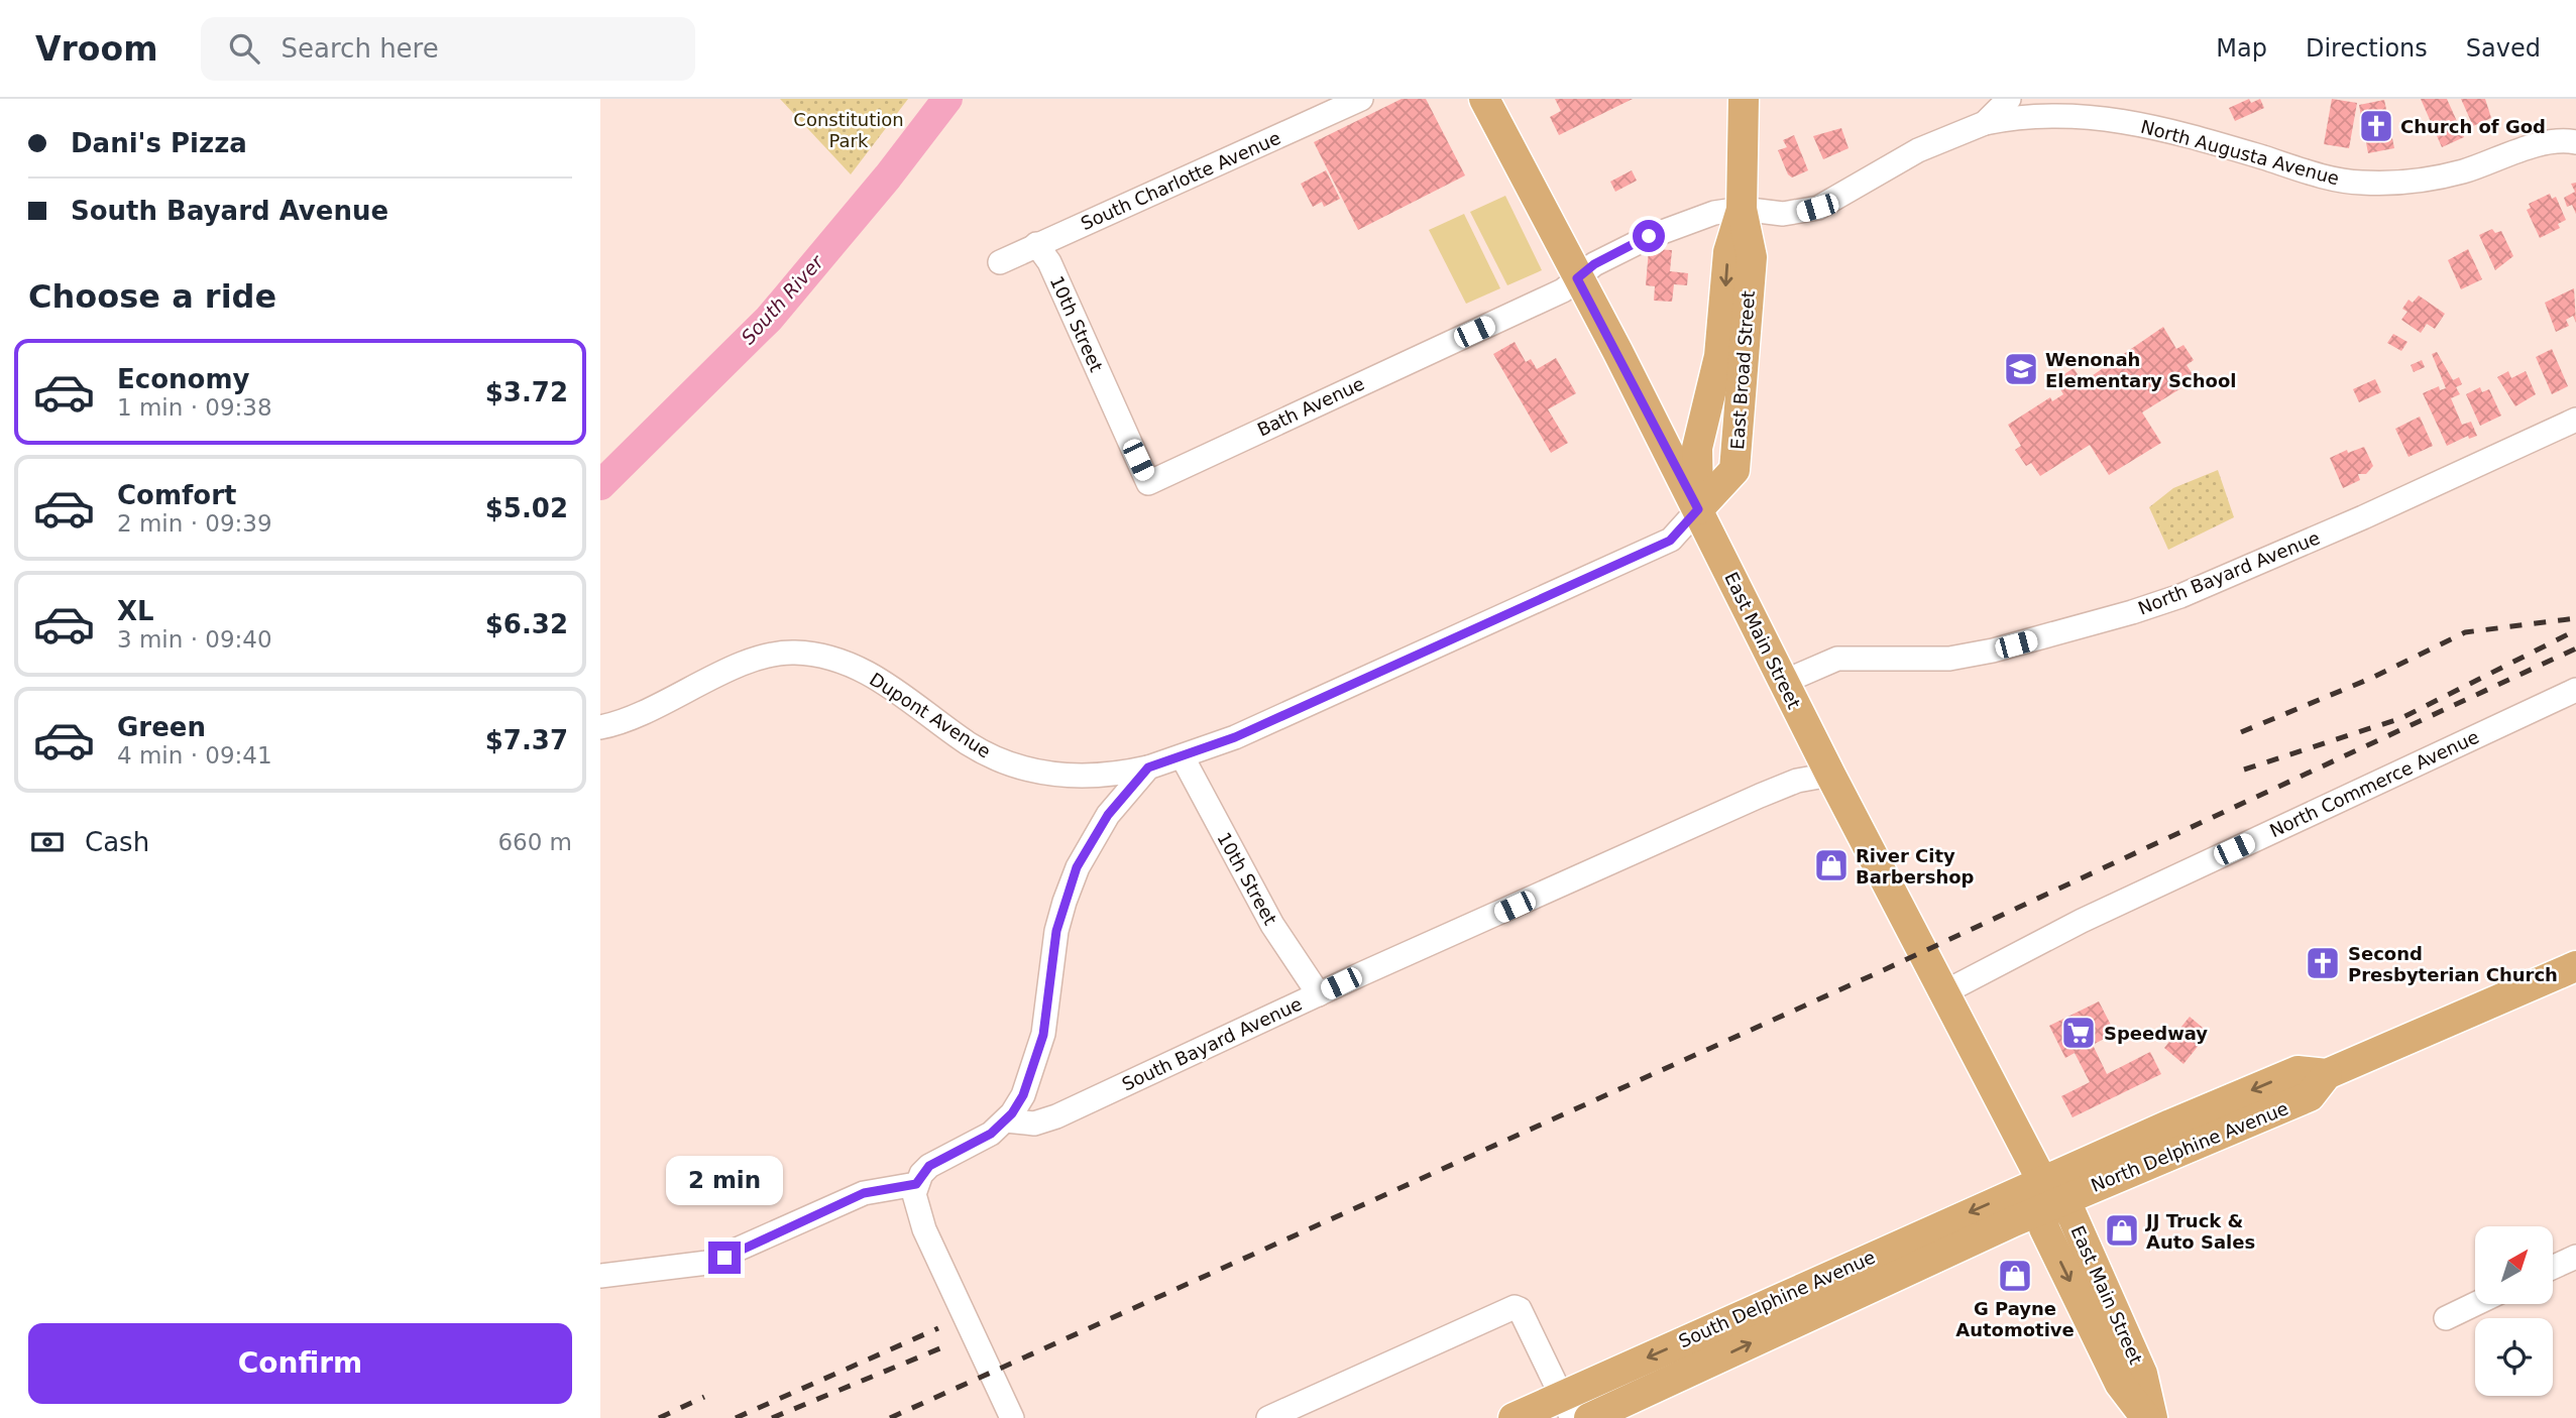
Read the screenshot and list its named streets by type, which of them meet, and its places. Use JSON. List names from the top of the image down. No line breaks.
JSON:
{"streets":{"main road":["East Broad Street","East Main Street","North Delphine Avenue","South Delphine Avenue"],"street":["North Augusta Avenue","South Charlotte Avenue","10th Street","Bath Avenue","North Bayard Avenue","Dupont Avenue","North Commerce Avenue","South Bayard Avenue"]},"crossings":[["North Augusta Avenue","Bath Avenue"],["South Charlotte Avenue","10th Street"],["10th Street","Bath Avenue"],["10th Street","Dupont Avenue"],["10th Street","South Bayard Avenue"],["East Broad Street","Bath Avenue"],["East Broad Street","East Main Street"],["East Broad Street","Dupont Avenue"],["Bath Avenue","East Main Street"],["North Bayard Avenue","East Main Street"],["East Main Street","Dupont Avenue"],["East Main Street","North Commerce Avenue"],["East Main Street","South Bayard Avenue"],["East Main Street","North Delphine Avenue"],["East Main Street","South Delphine Avenue"],["North Delphine Avenue","South Delphine Avenue"]],"water":["South River"],"parks":["Constitution Park"],"places":{"church":["Church of God","Second Presbyterian Church"],"school or university":["Wenonah Elementary School"],"shop":["River City Barbershop","JJ Truck & Auto Sales","G Payne Automotive"],"supermarket":["Speedway"]},"north":"top right","page":{"header":"Vroom","search":"Search here","nav":["Map","Directions","Saved"],"banner":["Dani's Pizza","South Bayard Avenue"],"heading":"Choose a ride","list":[{"name":"Economy","note":"1 min · 09:38","value":"$3.72"},{"name":"Comfort","note":"2 min · 09:39","value":"$5.02"},{"name":"XL","note":"3 min · 09:40","value":"$6.32"},{"name":"Green","note":"4 min · 09:41","value":"$7.37"}],"pay":["Cash","660 m"],"bubble":"2 min","buttons":"Confirm"}}
